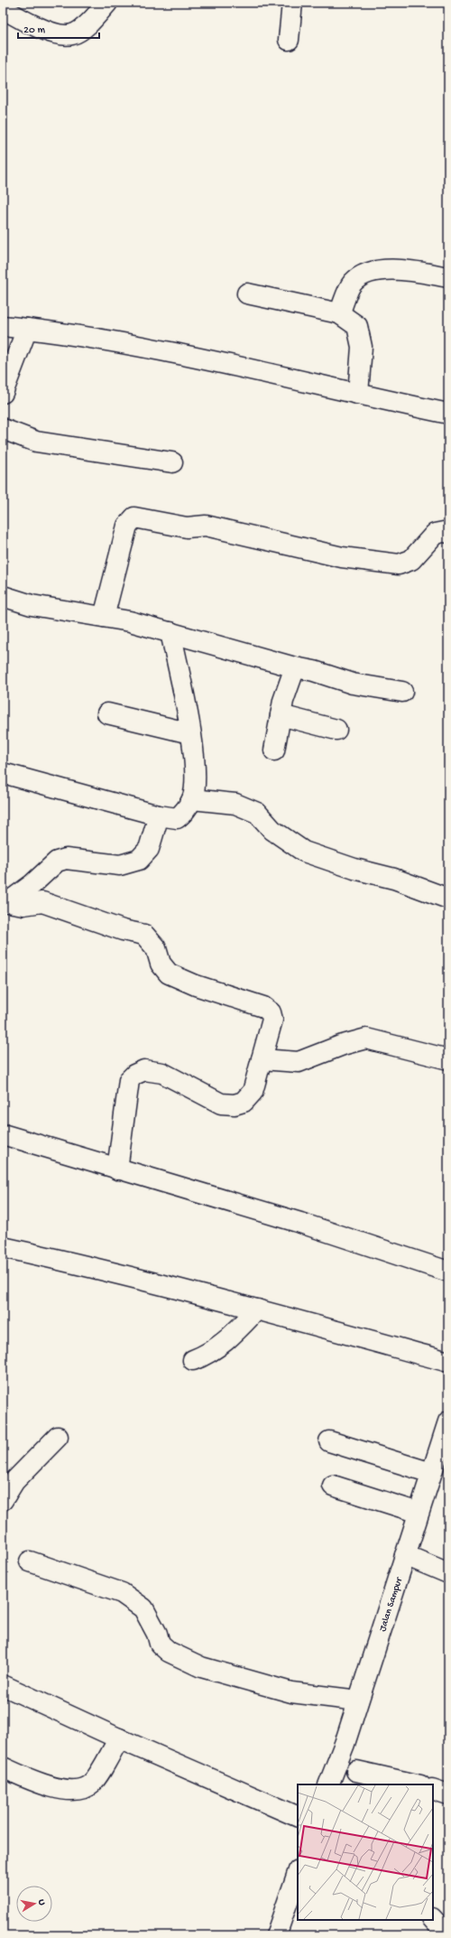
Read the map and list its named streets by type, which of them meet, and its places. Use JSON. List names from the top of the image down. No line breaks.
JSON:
{"streets":{"street":["Jalan Sampur"]},"scale_bar":"20 m","north":"right"}
